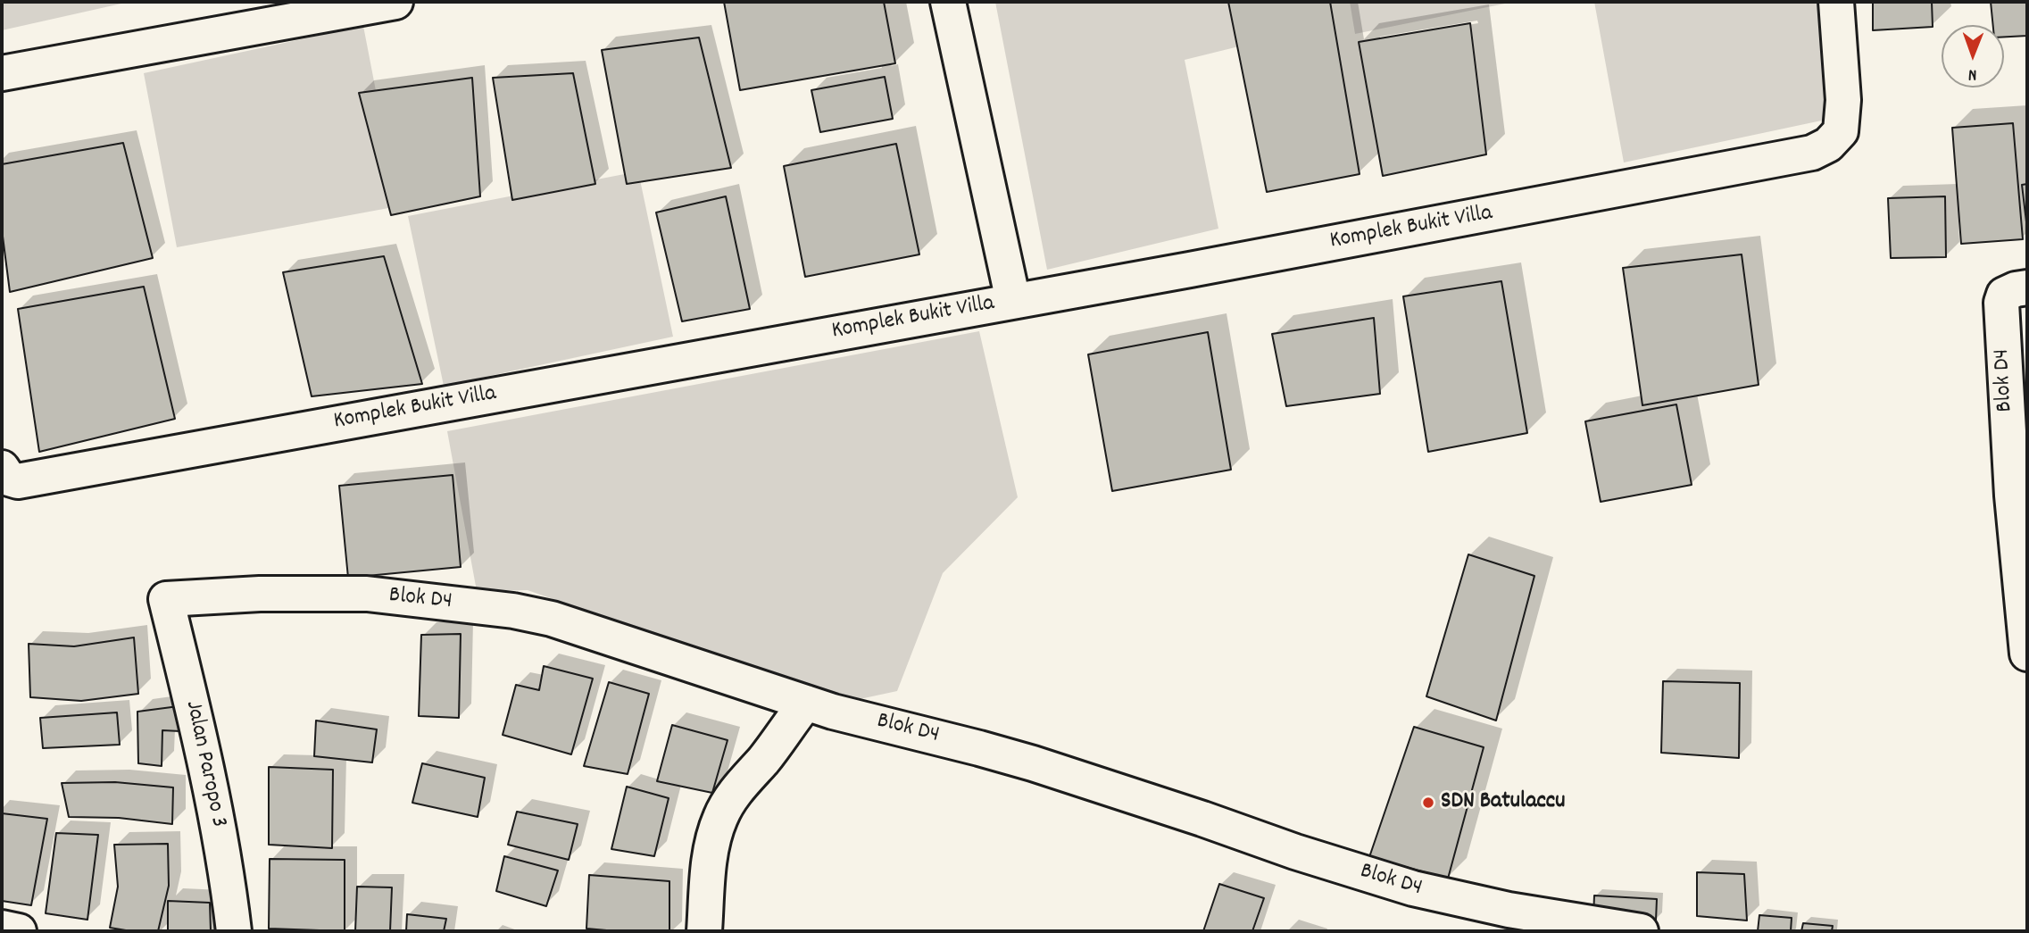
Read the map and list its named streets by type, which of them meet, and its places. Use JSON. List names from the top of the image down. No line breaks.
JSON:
{"streets":{"street":["Komplek Bukit Villa","Blok D4","Jalan Paropo 3"]},"crossings":[["Blok D4","Jalan Paropo 3"]],"places":["SDN Batulaccu"],"north":"bottom"}
